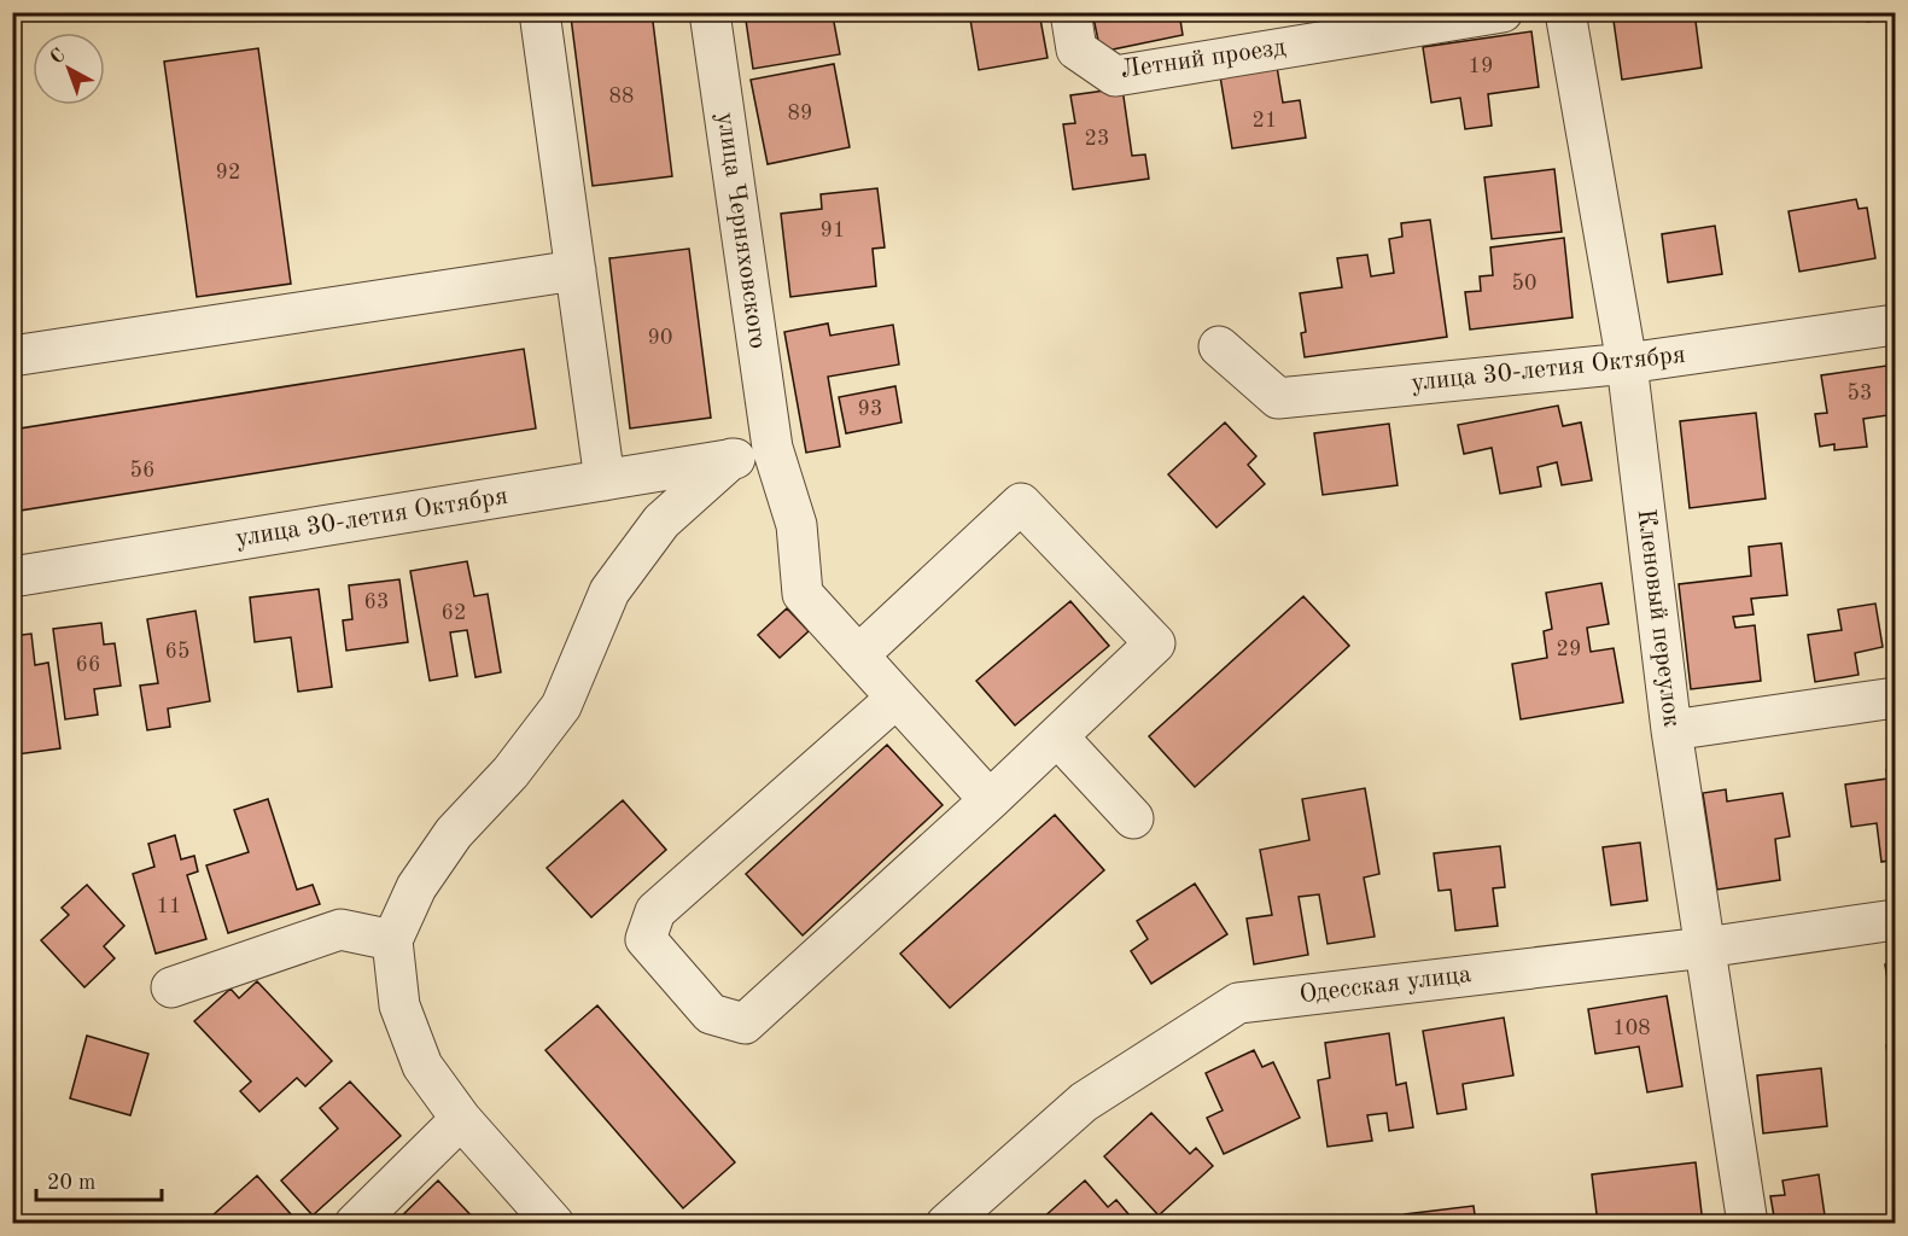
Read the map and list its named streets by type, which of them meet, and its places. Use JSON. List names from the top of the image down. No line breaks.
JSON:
{"streets":{"street":["Летний проезд","улица Черняховского","улица 30-летия Октября","Кленовый переулок","Одесская улица"]},"crossings":[["улица Черняховского","улица 30-летия Октября"],["улица 30-летия Октября","Кленовый переулок"],["Кленовый переулок","Одесская улица"]],"house_numbers":["19","88","89","21","23","92","91","50","90","53","93","56","63","62","29","65","66","11","108"],"scale_bar":"20 m","north":"top left"}
